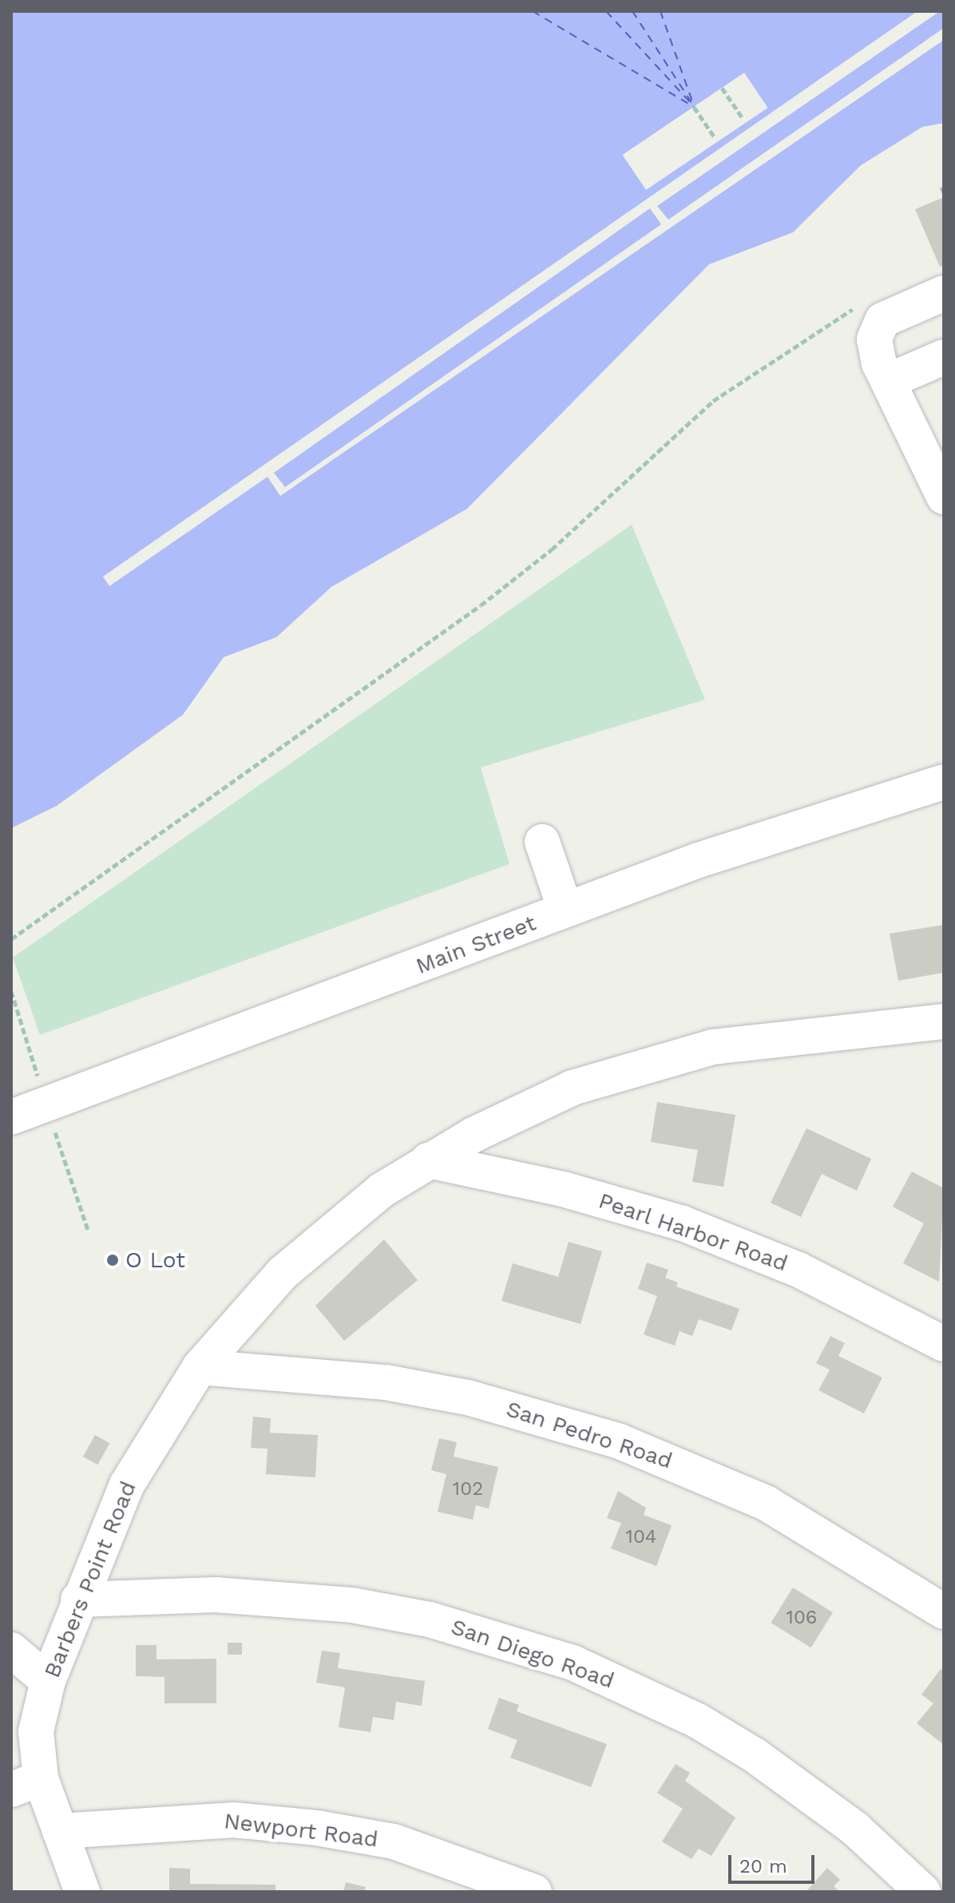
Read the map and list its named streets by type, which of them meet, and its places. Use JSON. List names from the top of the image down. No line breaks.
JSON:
{"streets":{"street":["Main Street","Pearl Harbor Road","San Pedro Road","Barbers Point Road","San Diego Road","Newport Road"]},"crossings":[["Pearl Harbor Road","Barbers Point Road"],["San Pedro Road","Barbers Point Road"],["Barbers Point Road","San Diego Road"],["Barbers Point Road","Newport Road"]],"places":["O Lot"],"house_numbers":["102","104","106"],"scale_bar":"20 m"}
